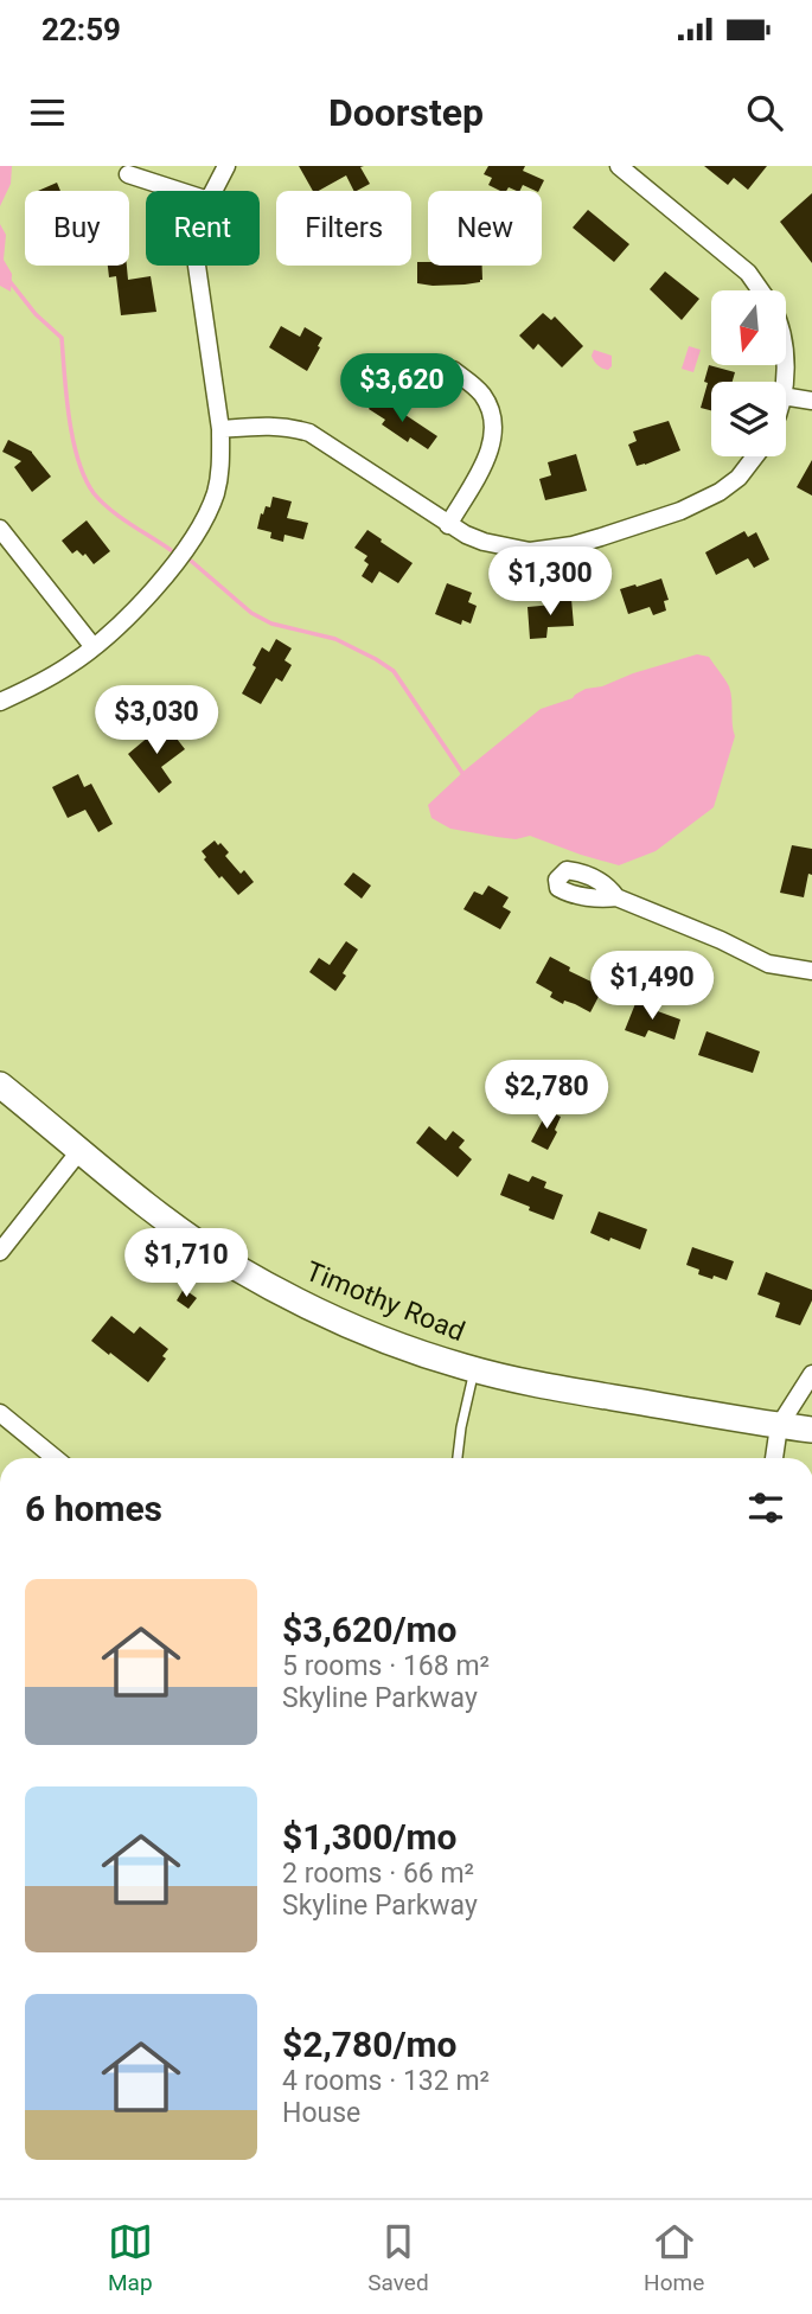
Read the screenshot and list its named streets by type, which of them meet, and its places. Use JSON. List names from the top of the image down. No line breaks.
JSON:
{"streets":{"main road":["Timothy Road"]},"north":"bottom","page":{"status":"22:59","header":"Doorstep","chip":["Buy","Rent","Filters","New"],"price":["$3,620","$1,300","$3,030","$1,490","$2,780","$1,710"],"heading":"6 homes","list":[{"name":"$3,620/mo","note":"5 rooms · 168 m² · Skyline Parkway"},{"name":"$1,300/mo","note":"2 rooms · 66 m² · Skyline Parkway"},{"name":"$2,780/mo","note":"4 rooms · 132 m² · House"}],"tabs":["Map","Saved","Home"]}}
